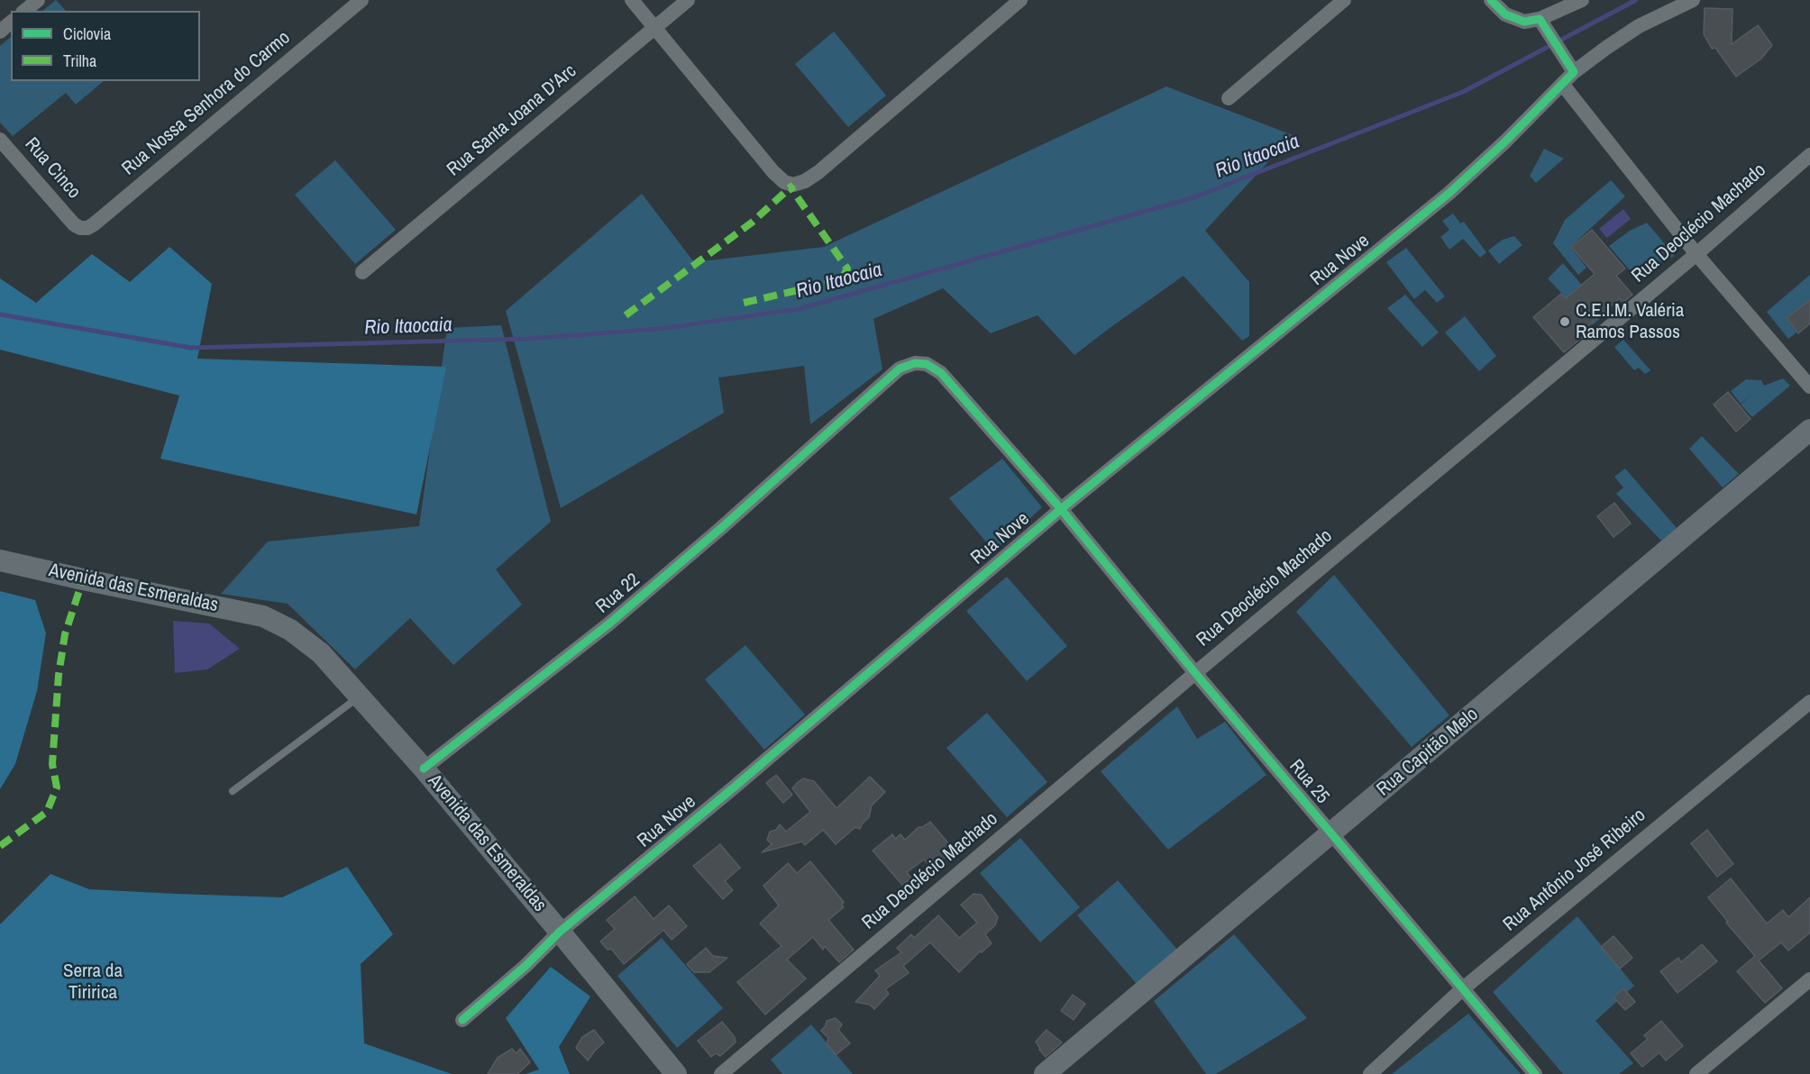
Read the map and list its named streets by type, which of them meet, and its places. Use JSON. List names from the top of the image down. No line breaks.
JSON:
{"streets":{"main road":["Avenida das Esmeraldas","Rua Capitão Melo"],"street":["Rua Nossa Senhora do Carmo","Rua Santa Joana D'Arc","Rua Cinco","Rua Deoclécio Machado","Rua Nove","Rua 22","Rua 25","Rua Antônio José Ribeiro"]},"crossings":[["Rua Nossa Senhora do Carmo","Rua Cinco"],["Rua Deoclécio Machado","Rua 25"],["Rua Nove","Avenida das Esmeraldas"],["Rua Nove","Rua 22"],["Rua Nove","Rua 25"],["Avenida das Esmeraldas","Rua 22"],["Rua 22","Rua 25"],["Rua Capitão Melo","Rua 25"],["Rua 25","Rua Antônio José Ribeiro"]],"water":["Rio Itaocaia"],"parks":["Serra da Tiririca"],"places":["C.E.I.M. Valéria Ramos Passos"],"legend":["Ciclovia","Trilha"]}
